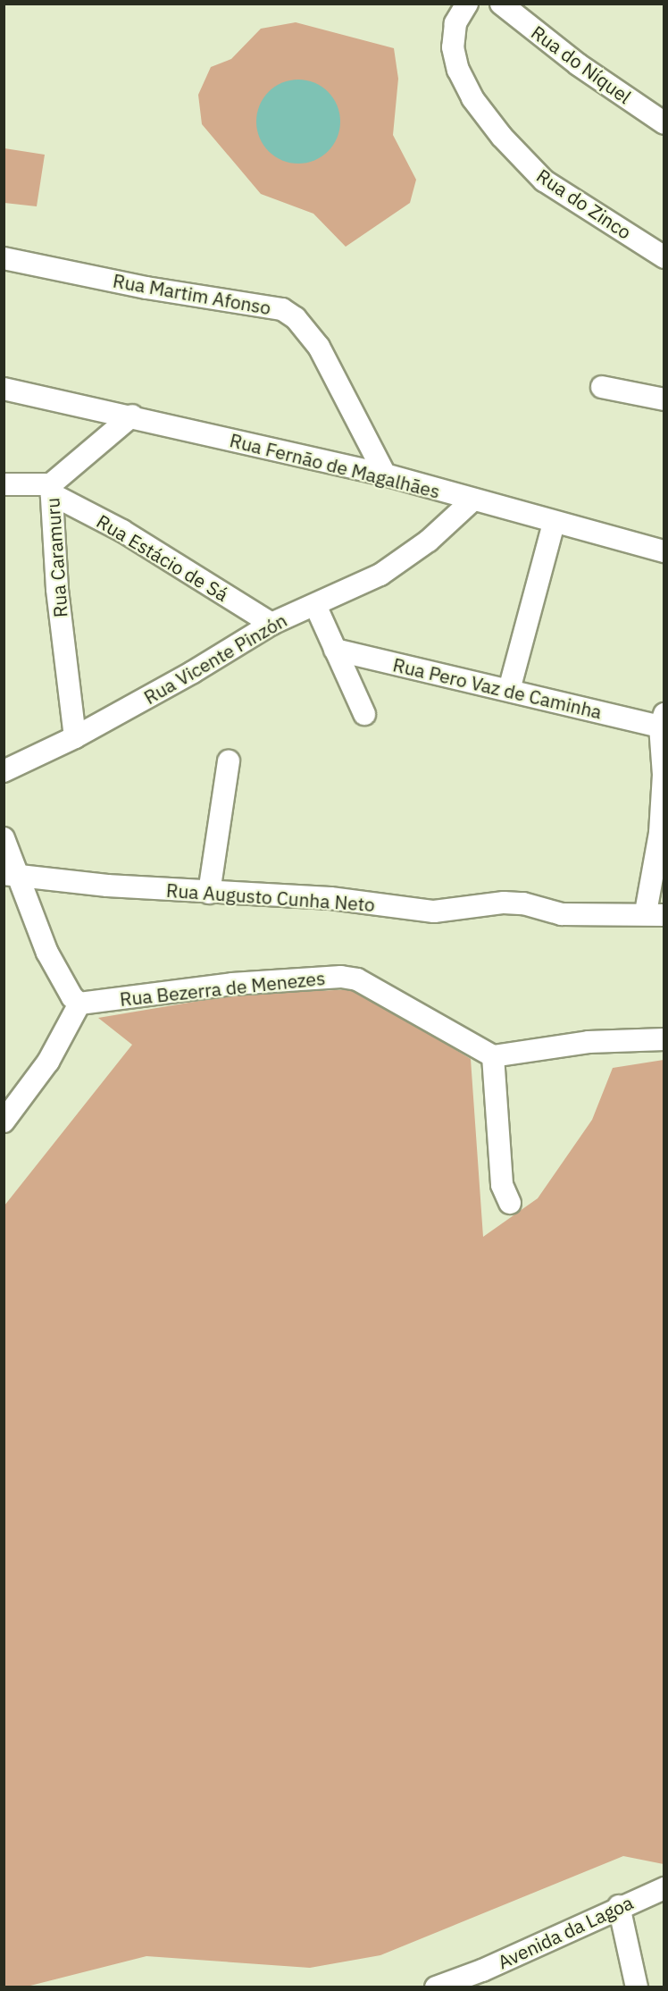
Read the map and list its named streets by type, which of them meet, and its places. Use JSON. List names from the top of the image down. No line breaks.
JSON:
{"streets":{"street":["Rua do Níquel","Rua do Zinco","Rua Martim Afonso","Rua Fernão de Magalhães","Rua Caramuru","Rua Estácio de Sá","Rua Vicente Pinzón","Rua Pero Vaz de Caminha","Rua Augusto Cunha Neto","Rua Bezerra de Menezes","Avenida da Lagoa"]},"crossings":[["Rua Martim Afonso","Rua Fernão de Magalhães"],["Rua Fernão de Magalhães","Rua Caramuru"],["Rua Fernão de Magalhães","Rua Vicente Pinzón"],["Rua Caramuru","Rua Estácio de Sá"],["Rua Caramuru","Rua Vicente Pinzón"],["Rua Estácio de Sá","Rua Vicente Pinzón"]]}
